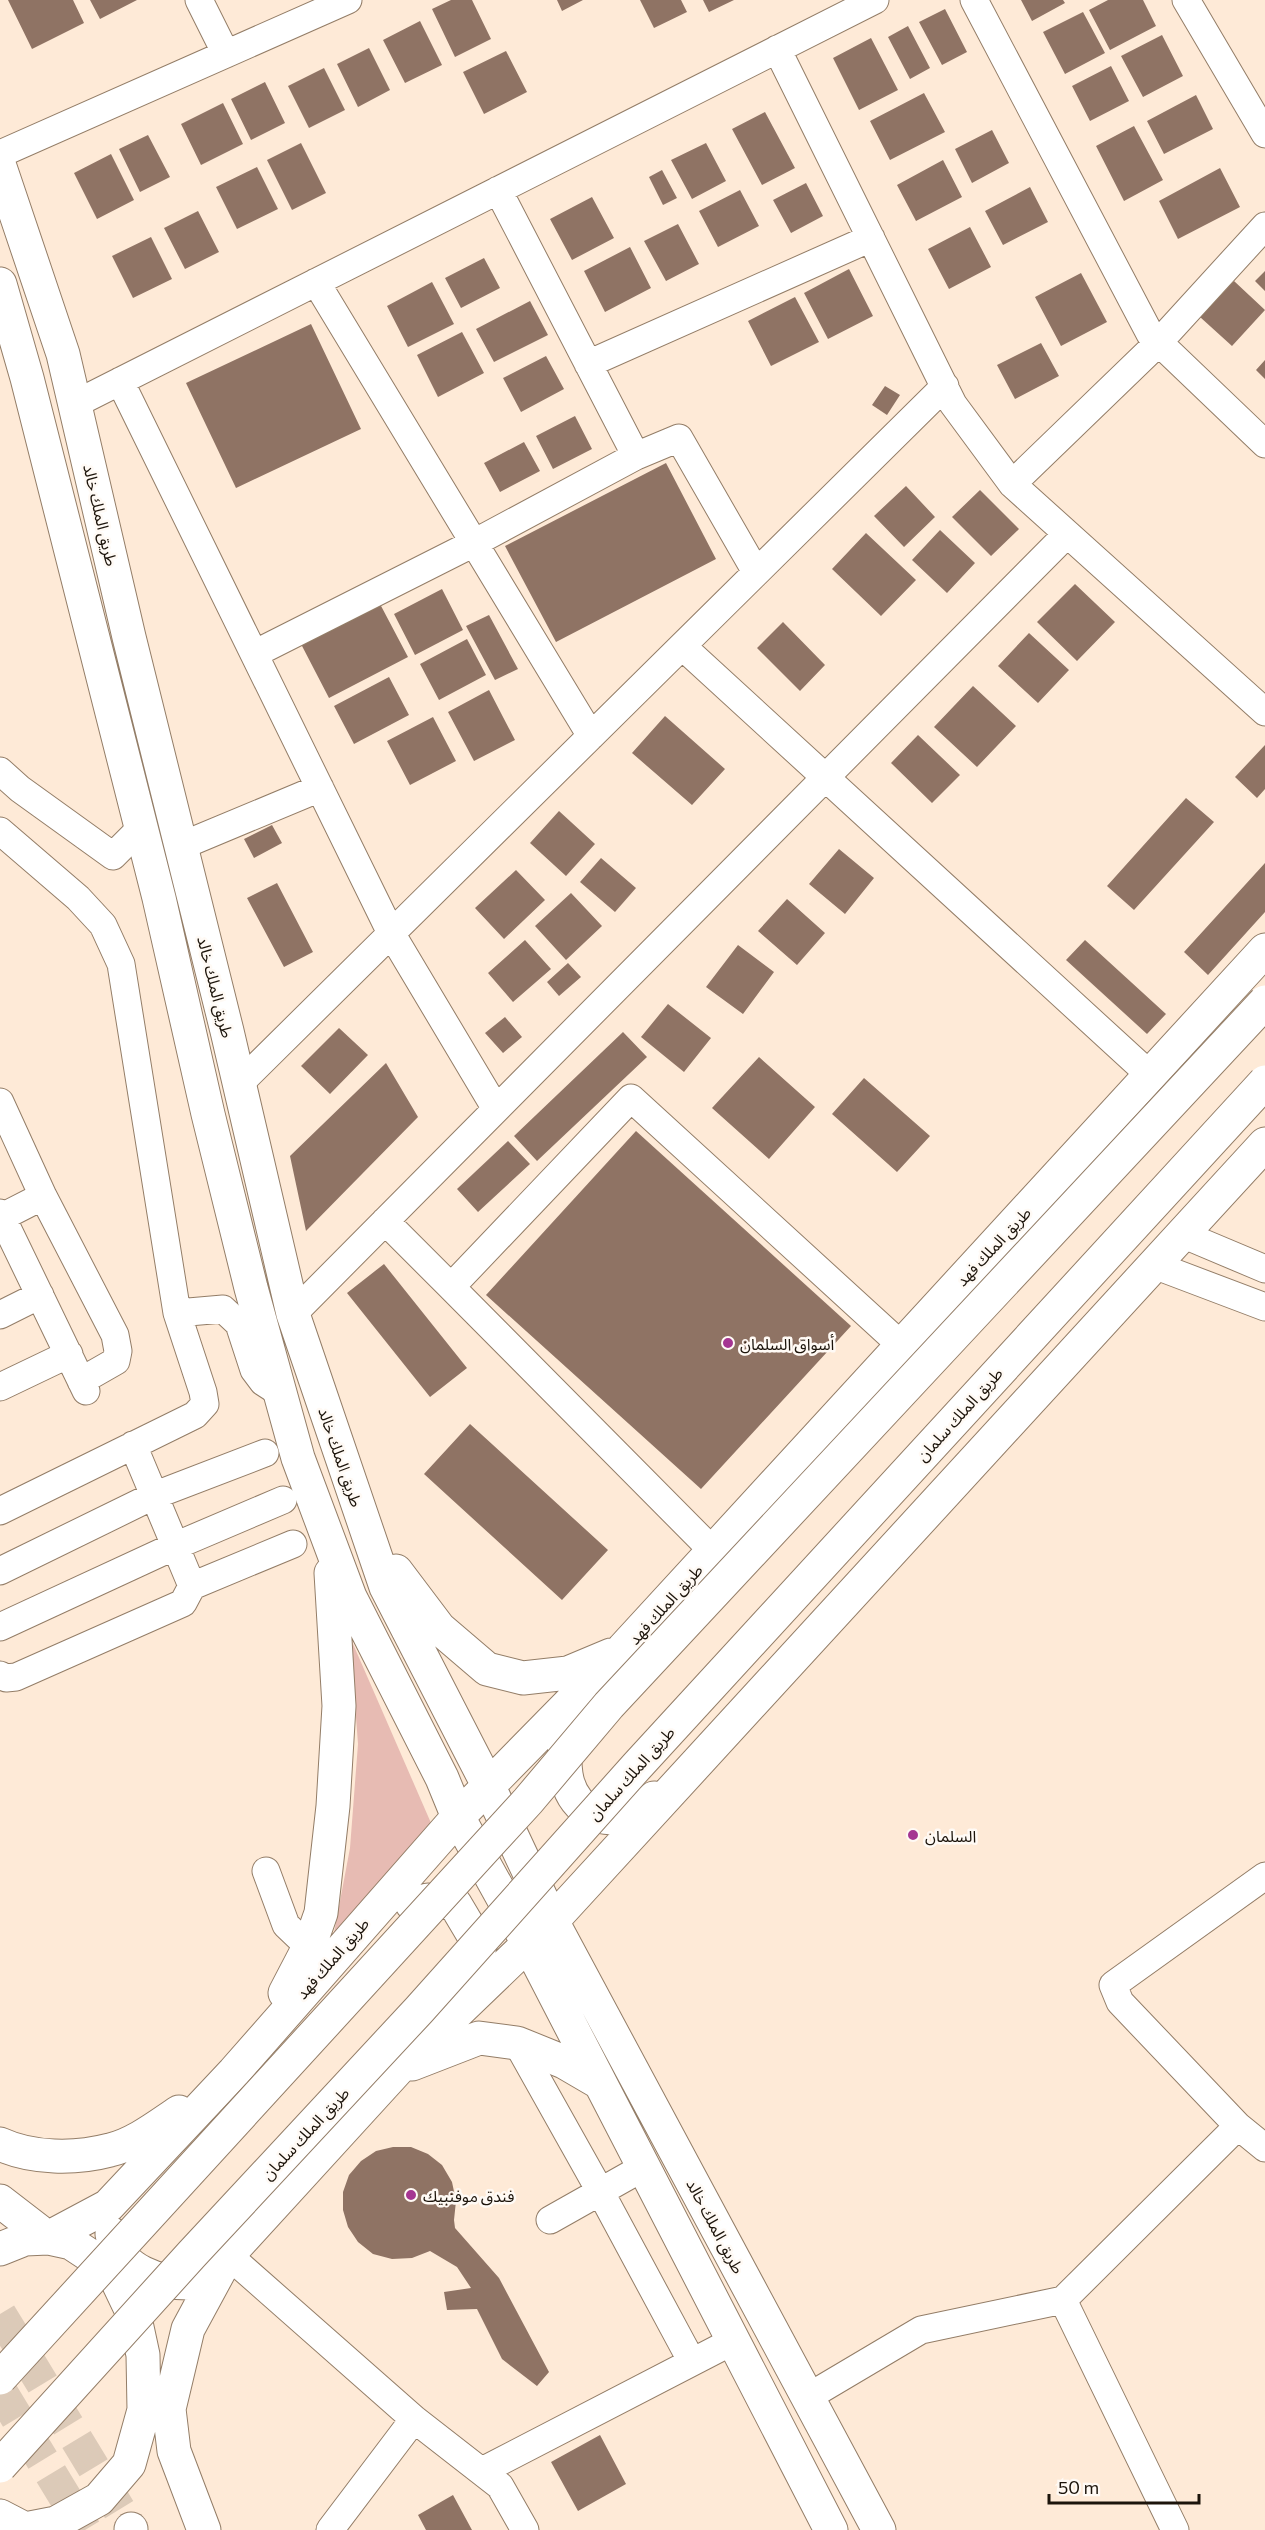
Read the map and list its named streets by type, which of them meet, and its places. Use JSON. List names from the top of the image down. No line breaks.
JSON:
{"streets":{"main road":["طريق الملك خالد","طريق الملك فهد","طريق الملك سلمان"]},"crossings":[["طريق الملك خالد","طريق الملك فهد"]],"places":["أسواق السلمان","السلمان","فندق موفنبيك"],"scale_bar":"50 m"}
